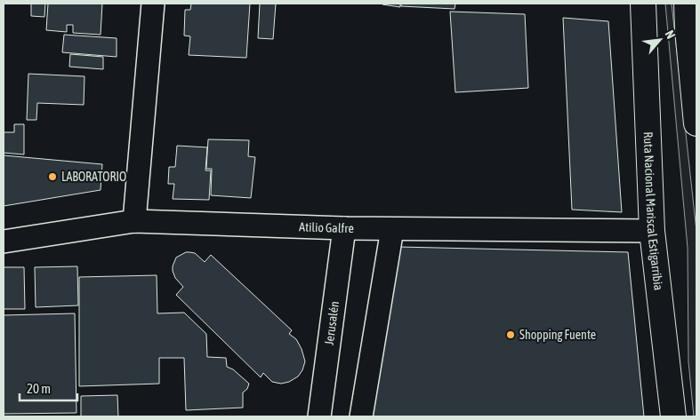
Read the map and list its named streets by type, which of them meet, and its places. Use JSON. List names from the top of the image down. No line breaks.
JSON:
{"streets":{"highway":["Ruta Nacional Mariscal Estigarribia"],"street":["Atilio Galfre","Jerusalén"]},"crossings":[["Ruta Nacional Mariscal Estigarribia","Atilio Galfre"],["Atilio Galfre","Jerusalén"]],"places":["LABORATORIO","Shopping Fuente"],"scale_bar":"20 m","north":"top right"}
